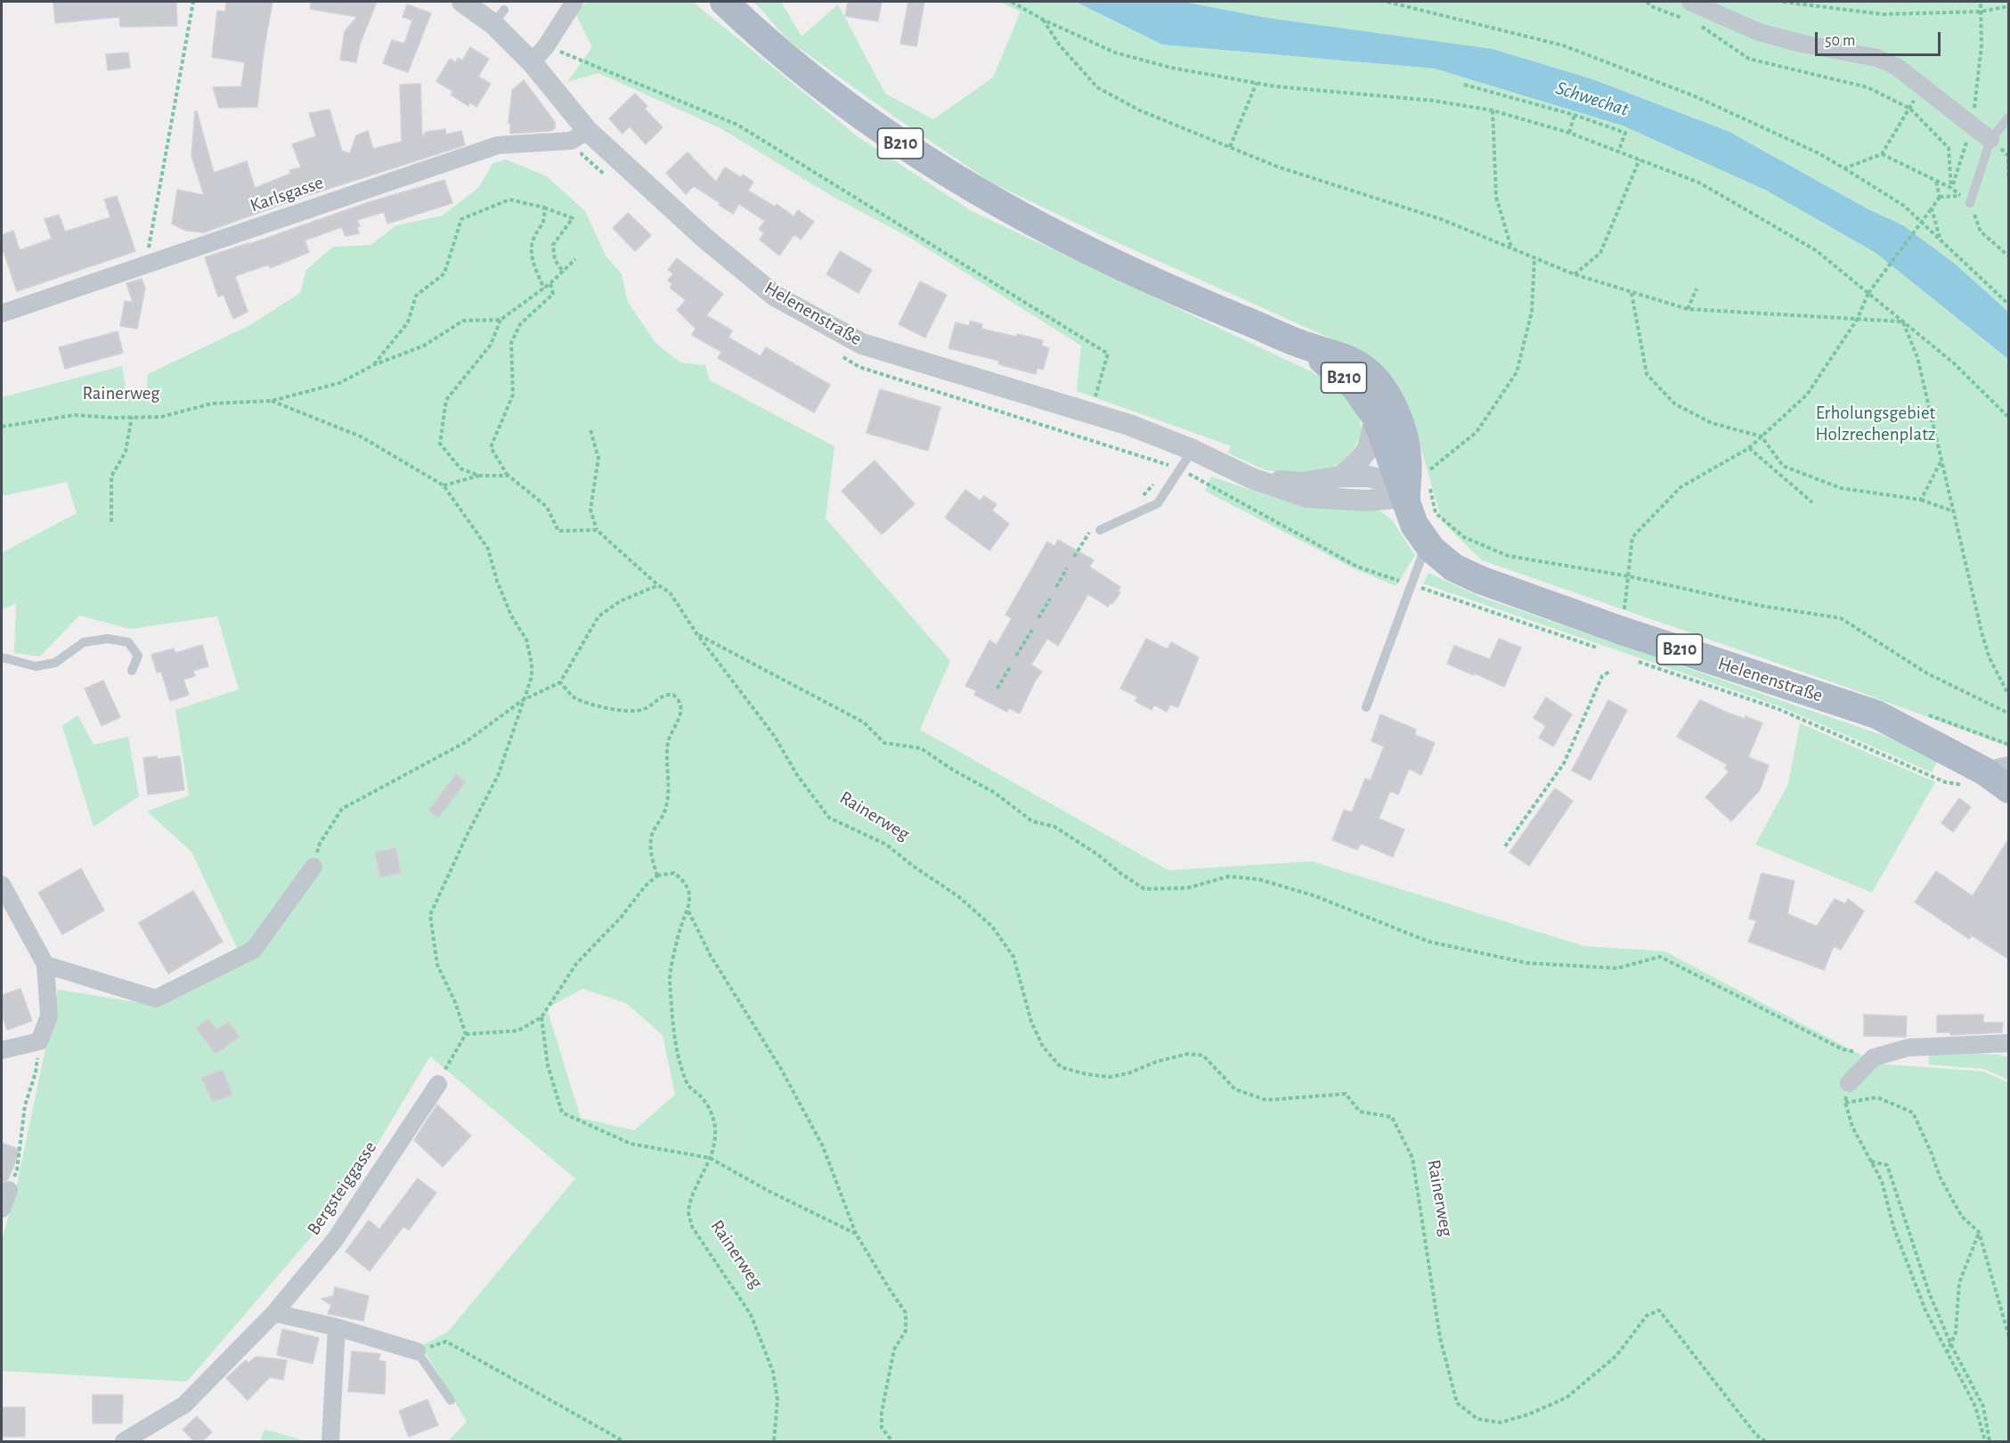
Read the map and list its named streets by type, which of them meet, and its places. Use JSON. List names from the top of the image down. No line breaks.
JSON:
{"streets":{"main road":["B210","Helenenstraße"],"street":["Karlsgasse","Bergsteiggasse"],"path":["Rainerweg"]},"crossings":[["B210","Helenenstraße"],["Karlsgasse","Helenenstraße"]],"water":["Schwechat"],"parks":["Erholungsgebiet Holzrechenplatz"],"scale_bar":"50 m"}
